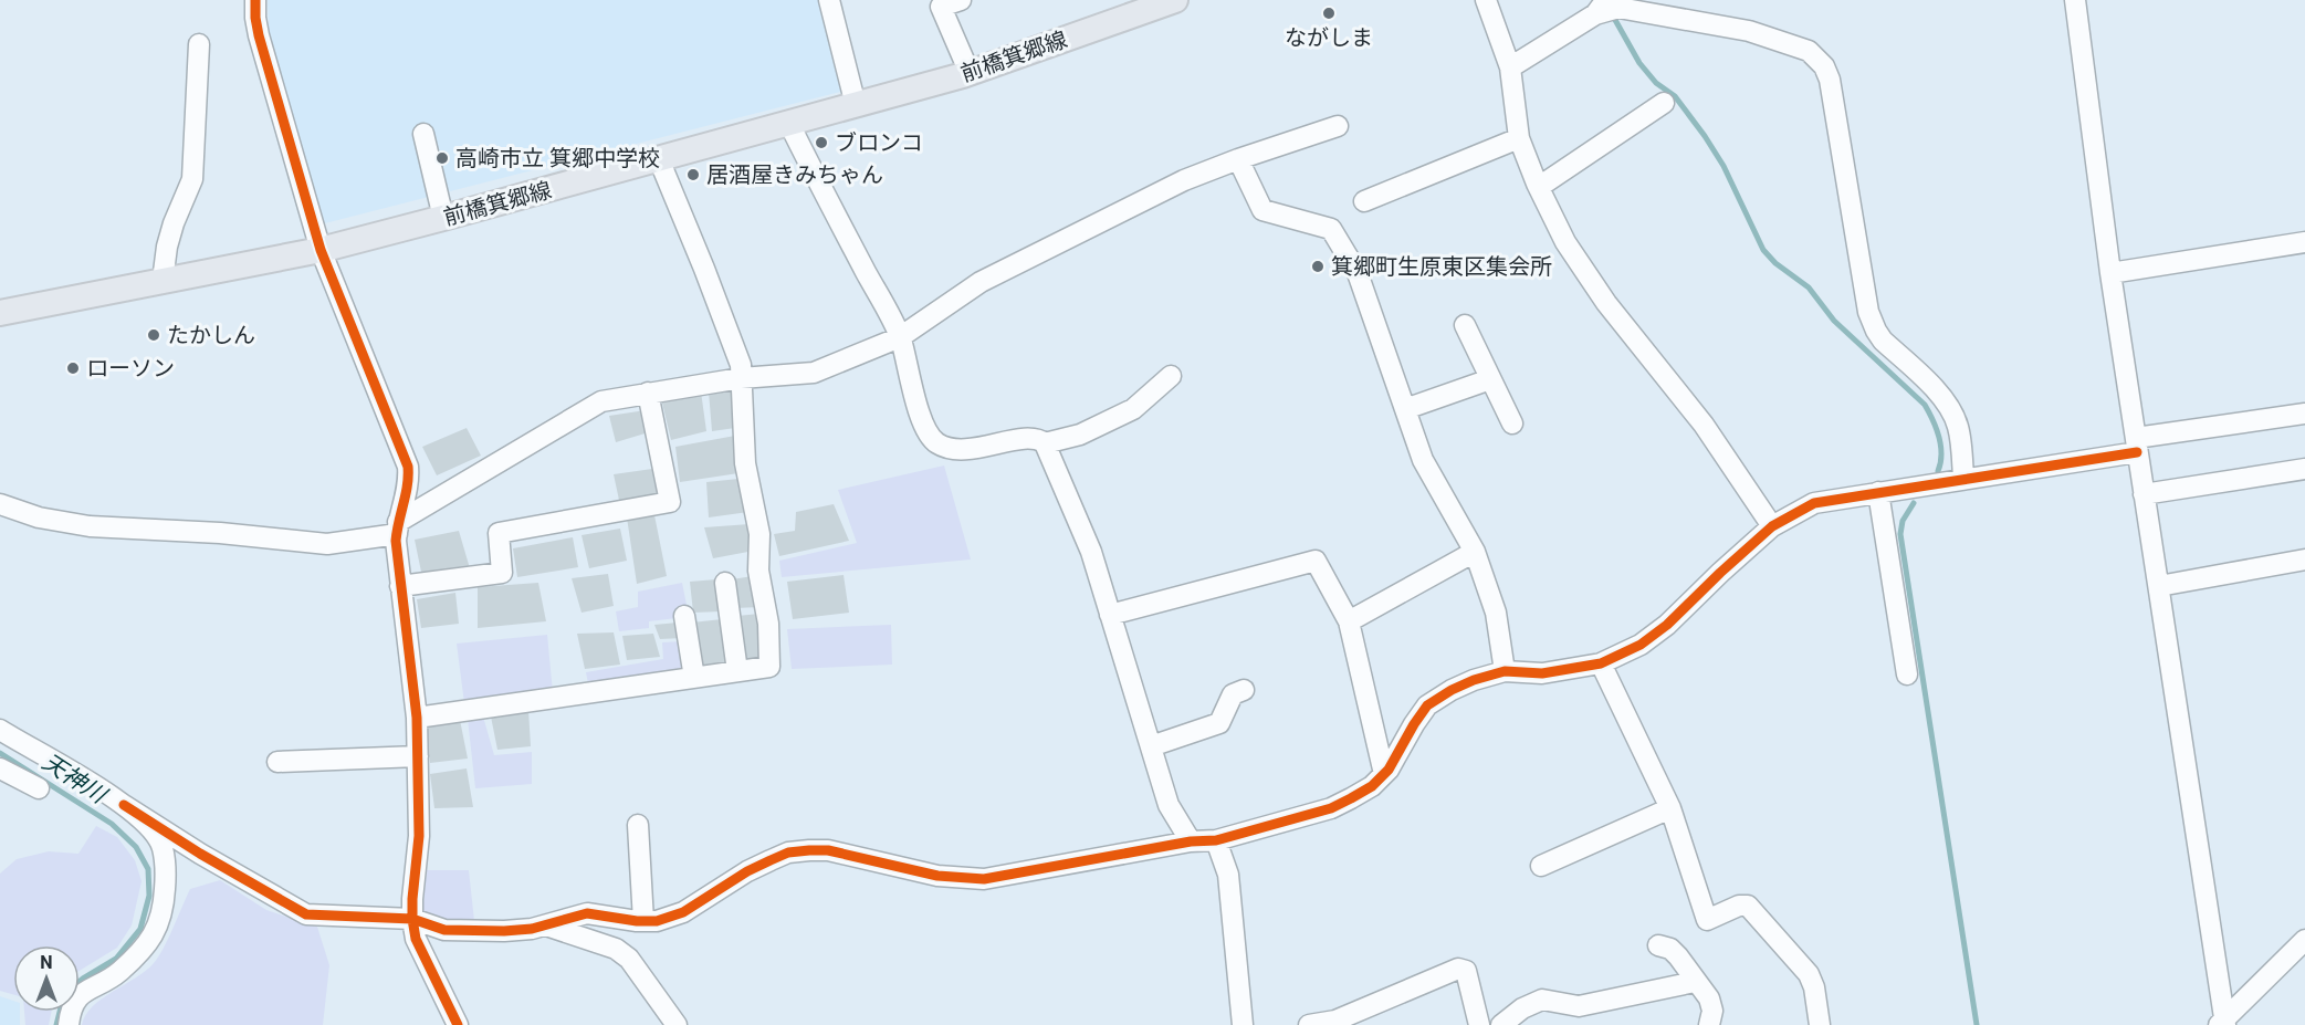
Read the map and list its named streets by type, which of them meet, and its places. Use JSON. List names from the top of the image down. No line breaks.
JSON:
{"streets":{"main road":["前橋箕郷線"]},"water":["天神川"],"places":["ながしま","ブロンコ","高崎市立 箕郷中学校","居酒屋きみちゃん","箕郷町生原東区集会所","たかしん","ローソン"],"north":"top"}
